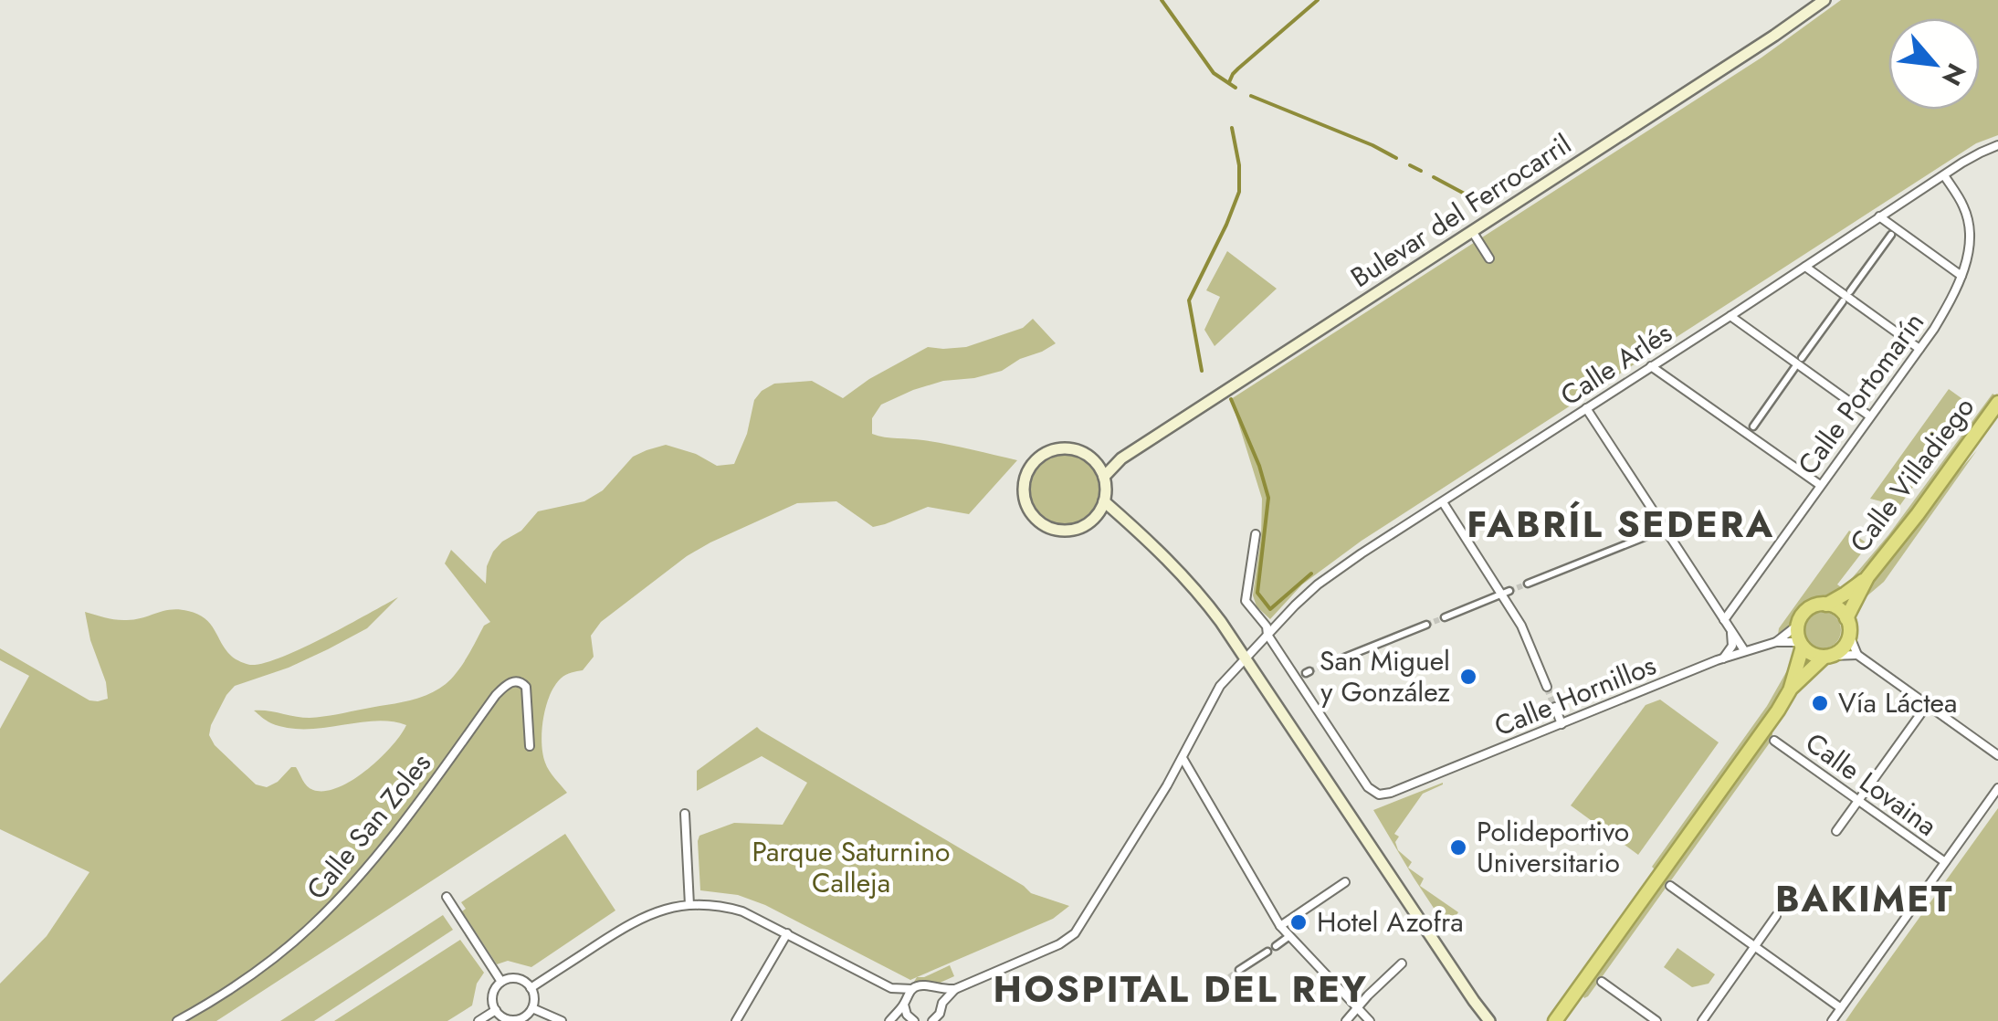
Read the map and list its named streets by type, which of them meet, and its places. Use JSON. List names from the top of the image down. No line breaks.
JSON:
{"streets":{"highway":["Calle Villadiego"],"main road":["Bulevar del Ferrocarril"],"street":["Calle Arlés","Calle Portomarín","Calle Hornillos","Calle Lovaina","Calle San Zoles"]},"crossings":[["Calle Arlés","Calle Portomarín"],["Calle Arlés","Calle Hornillos"],["Calle Villadiego","Calle Hornillos"]],"districts":["FABRÍL SEDERA","BAKIMET","HOSPITAL DEL REY"],"parks":["Parque Saturnino Calleja"],"places":["San Miguel y González","Vía Láctea","Polideportivo Universitario","Hotel Azofra"],"north":"bottom right"}
